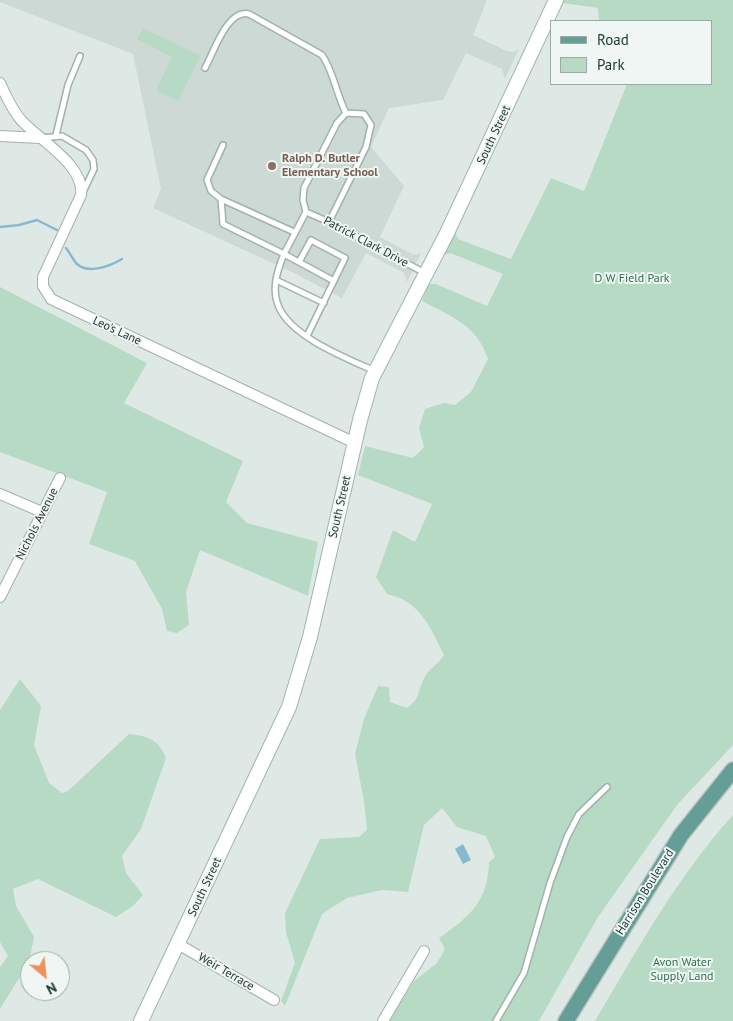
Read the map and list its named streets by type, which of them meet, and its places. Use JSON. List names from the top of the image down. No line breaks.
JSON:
{"streets":{"main road":["Harrison Boulevard"],"street":["South Street","Leo's Lane","Nichols Avenue","Weir Terrace"],"lane":["Patrick Clark Drive"]},"crossings":[["South Street","Patrick Clark Drive"],["South Street","Leo's Lane"],["South Street","Weir Terrace"]],"parks":["D W Field Park","Avon Water Supply Land"],"places":["Ralph D. Butler Elementary School"],"legend":["Road","Park"],"north":"bottom right"}
